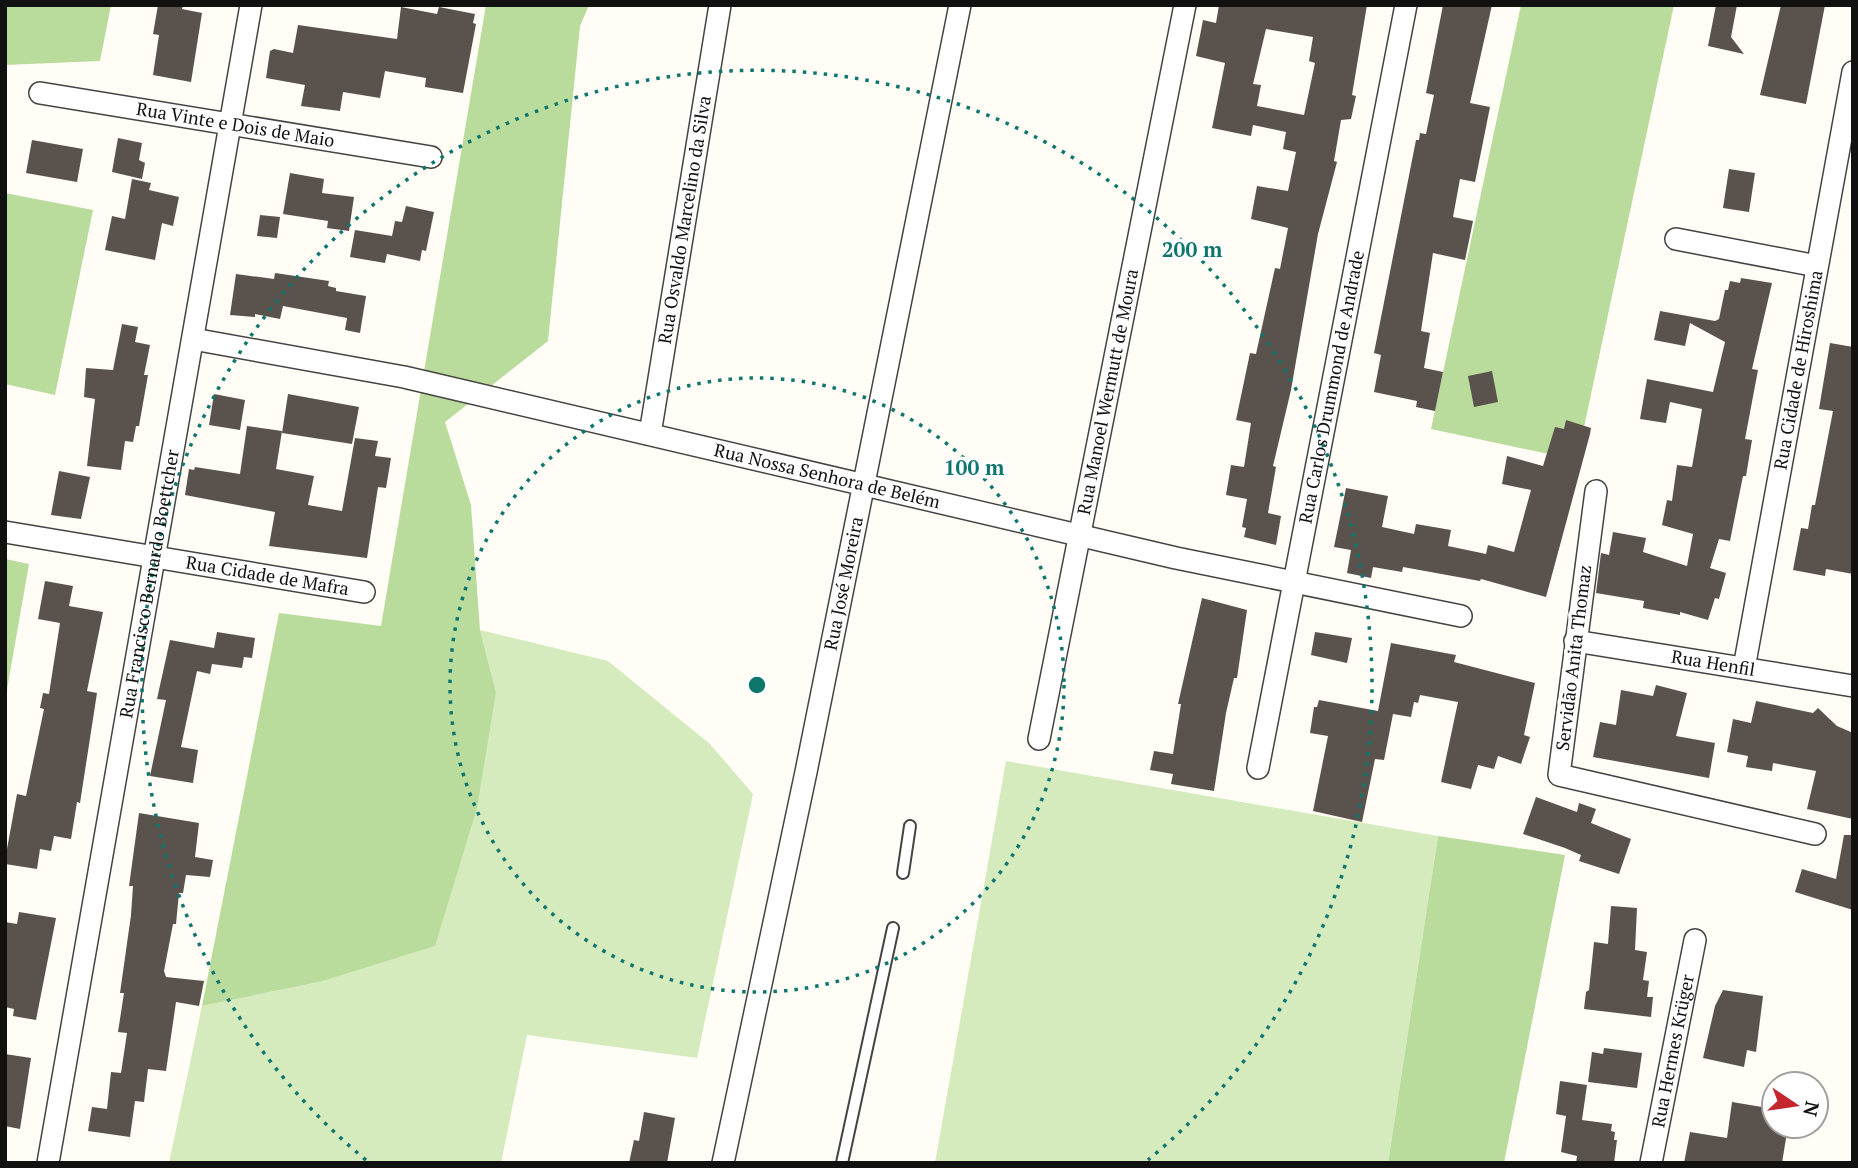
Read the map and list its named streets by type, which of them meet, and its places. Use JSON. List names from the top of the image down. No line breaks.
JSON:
{"streets":{"street":["Rua Vinte e Dois de Maio","Rua Osvaldo Marcelino da Silva","Rua Cidade de Hiroshima","Rua Carlos Drummond de Andrade","Rua Manoel Wermutt de Moura","Rua Nossa Senhora de Belém","Rua Cidade de Mafra","Rua Francisco Bernardo Boettcher","Rua José Moreira","Servidão Anita Thomaz","Rua Henfil","Rua Hermes Krüger"]},"crossings":[["Rua Vinte e Dois de Maio","Rua Francisco Bernardo Boettcher"],["Rua Osvaldo Marcelino da Silva","Rua Nossa Senhora de Belém"],["Rua Cidade de Hiroshima","Rua Henfil"],["Rua Carlos Drummond de Andrade","Rua Nossa Senhora de Belém"],["Rua Manoel Wermutt de Moura","Rua Nossa Senhora de Belém"],["Rua Nossa Senhora de Belém","Rua Francisco Bernardo Boettcher"],["Rua Nossa Senhora de Belém","Rua José Moreira"],["Rua Cidade de Mafra","Rua Francisco Bernardo Boettcher"],["Servidão Anita Thomaz","Rua Henfil"]],"north":"right","rings":["200 m","100 m"]}
